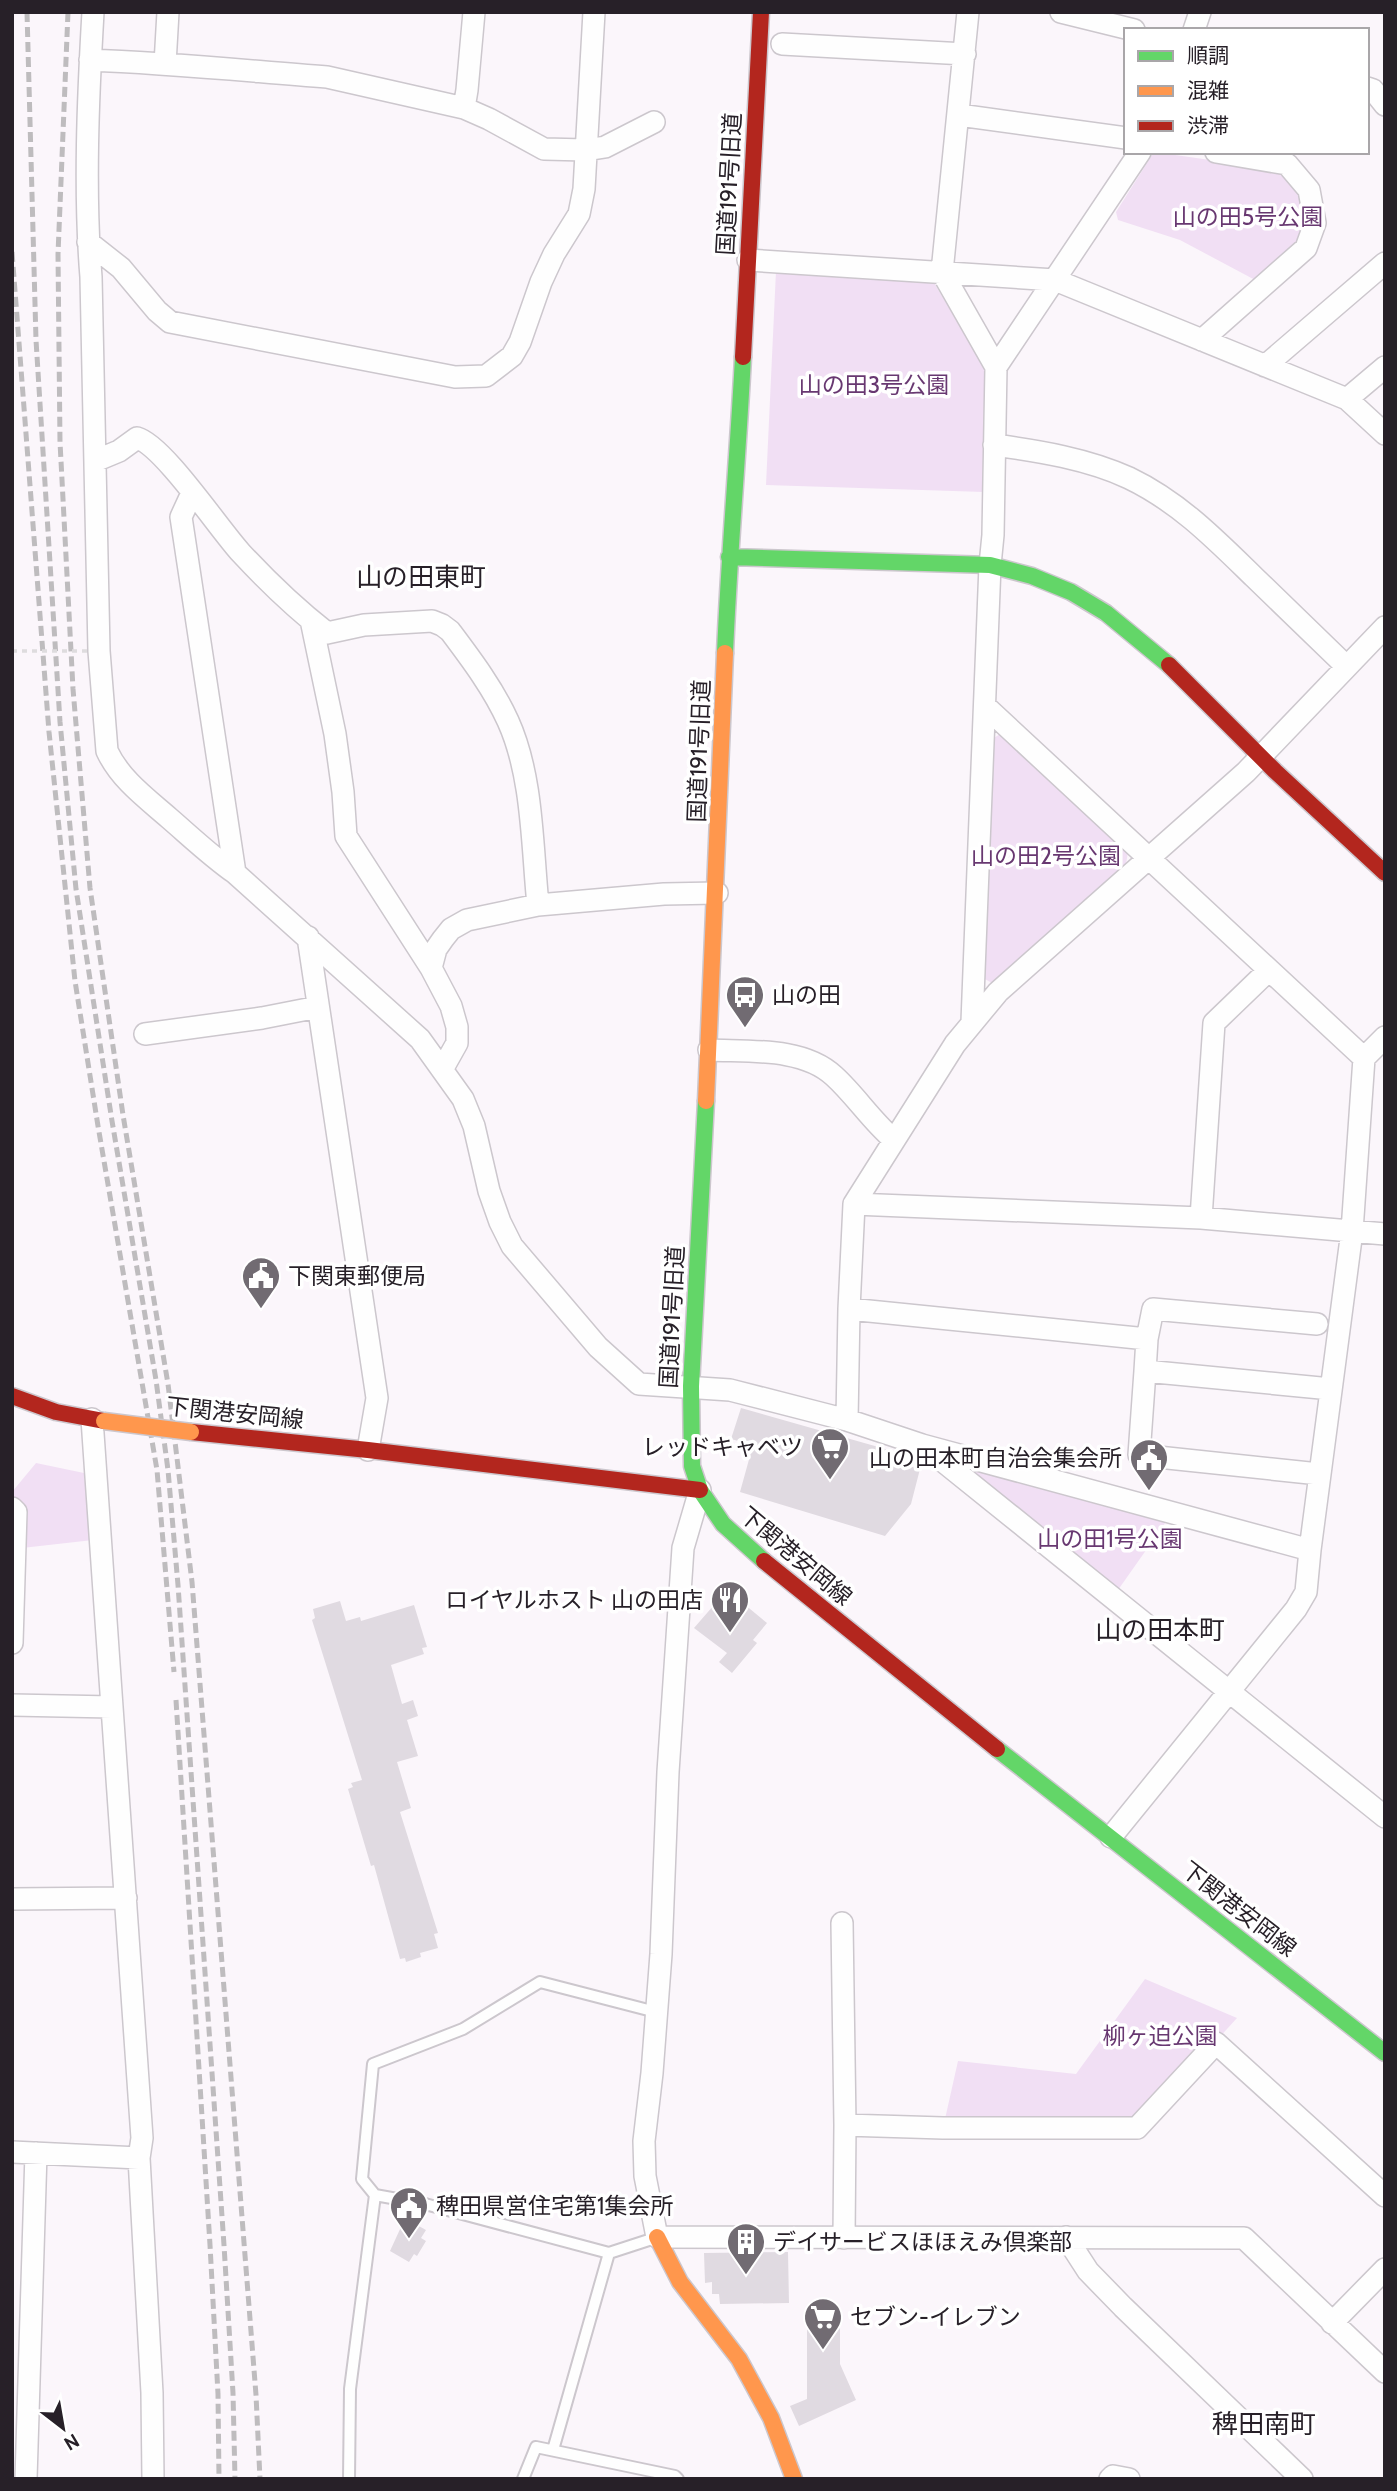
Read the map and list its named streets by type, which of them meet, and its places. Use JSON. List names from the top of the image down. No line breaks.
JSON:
{"streets":{"street":["国道191号旧道","下関港安岡線"]},"crossings":[["国道191号旧道","下関港安岡線"]],"districts":["山の田東町","山の田本町","稗田南町"],"parks":["山の田5号公園","山の田3号公園","山の田2号公園","山の田1号公園","柳ヶ迫公園"],"places":{"bus stop":["山の田"],"public building":["下関東郵便局","山の田本町自治会集会所","稗田県営住宅第1集会所"],"supermarket":["レッドキャベツ","セブン-イレブン"],"restaurant":["ロイヤルホスト 山の田店"],"building":["デイサービスほほえみ倶楽部"]},"legend":["順調","混雑","渋滞"],"north":"bottom right"}
